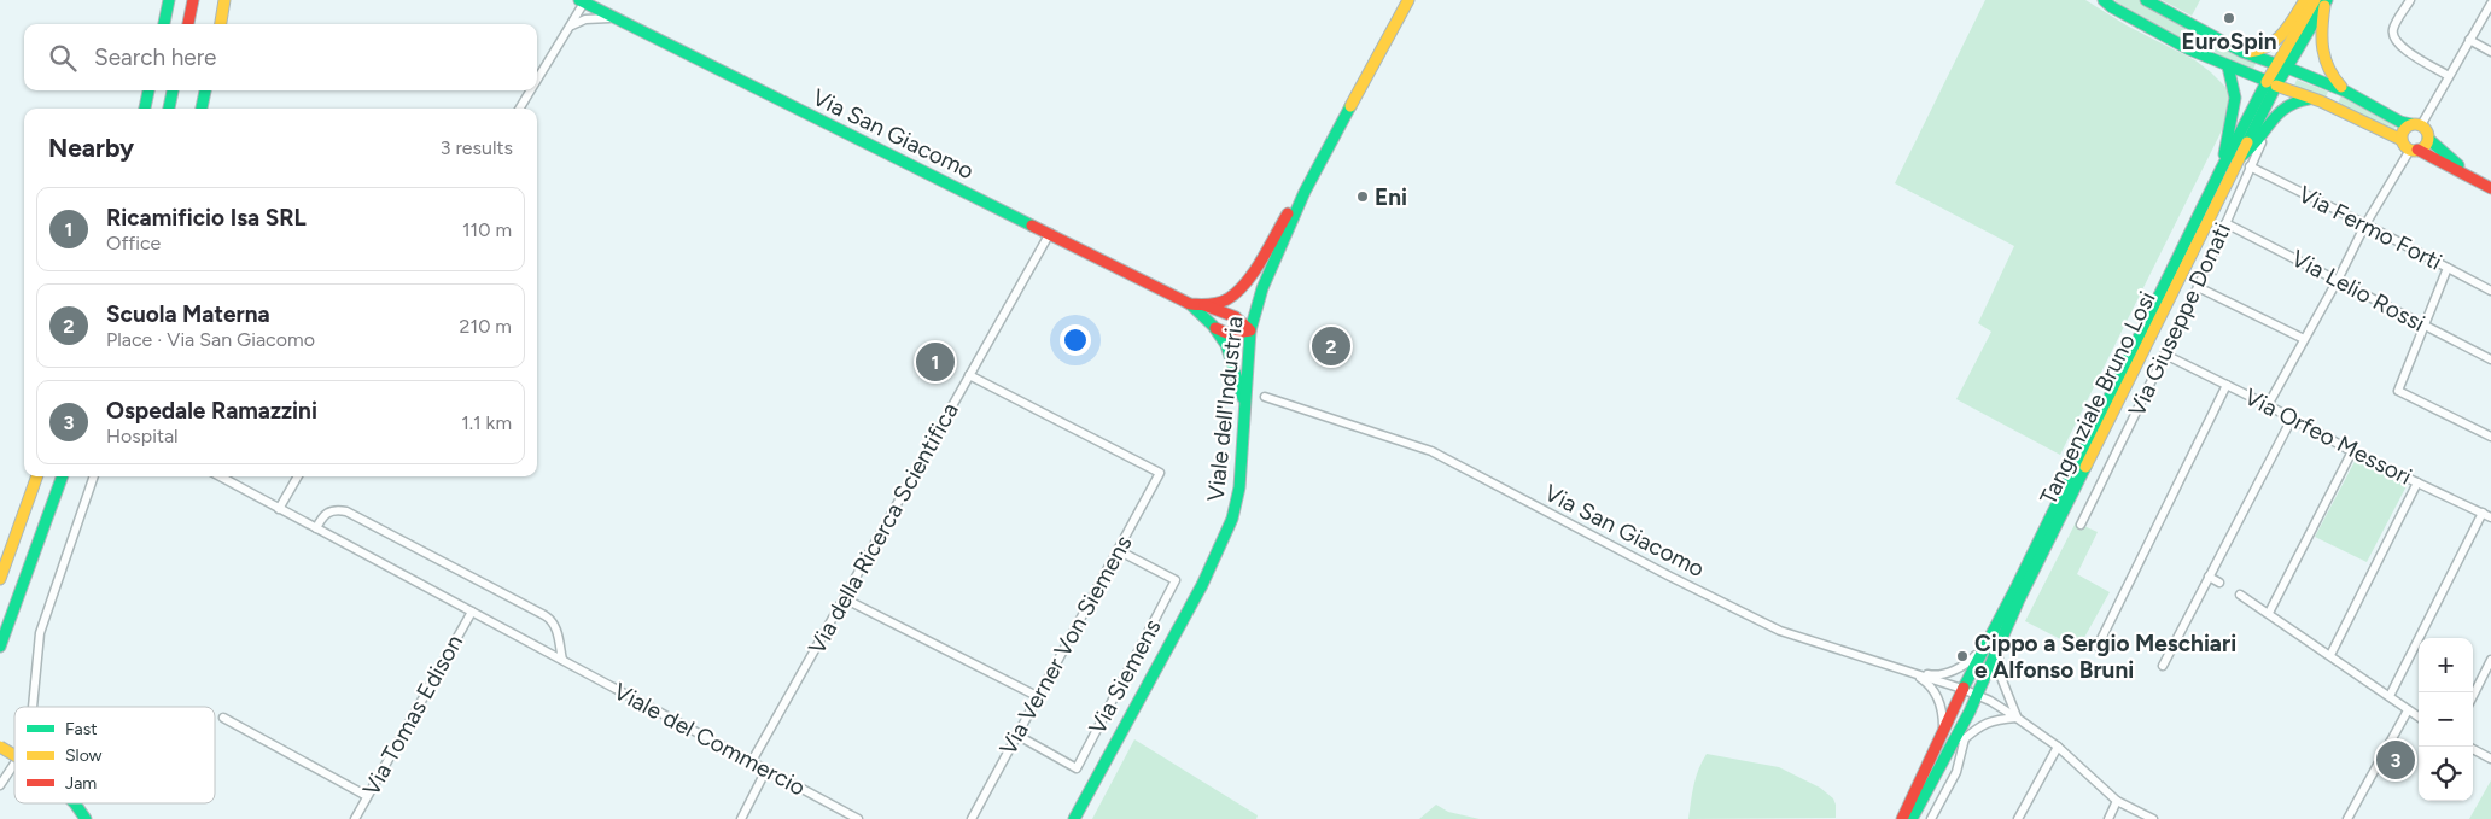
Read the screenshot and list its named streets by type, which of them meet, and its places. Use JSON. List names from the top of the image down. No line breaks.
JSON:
{"streets":{"main road":["Via San Giacomo","Tangenziale Bruno Losi","Viale dell'Industria"],"street":["Via Fermo Forti","Via Lelio Rossi","Via Giuseppe Donati","Via Orfeo Messori","Via della Ricerca Scientifica","Via Verner Von Siemens","Via Siemens","Via Tomas Edison","Viale del Commercio"]},"crossings":[["Via San Giacomo","Tangenziale Bruno Losi"],["Via San Giacomo","Viale dell'Industria"],["Via San Giacomo","Via della Ricerca Scientifica"],["Via Fermo Forti","Via Giuseppe Donati"],["Via Lelio Rossi","Via Giuseppe Donati"],["Via Giuseppe Donati","Via Orfeo Messori"],["Via della Ricerca Scientifica","Via Verner Von Siemens"],["Via della Ricerca Scientifica","Viale del Commercio"],["Via Verner Von Siemens","Via Siemens"],["Via Tomas Edison","Viale del Commercio"]],"places":["EuroSpin","Eni","Cippo a Sergio Meschiari e Alfonso Bruni"],"legend":["Fast","Slow","Jam"],"page":{"search":"Search here","heading":["Nearby","3 results"],"list":[{"mark":"1","name":"Ricamificio Isa SRL","note":"Office","value":"110 m"},{"mark":"2","name":"Scuola Materna","note":"Place · Via San Giacomo","value":"210 m"},{"mark":"3","name":"Ospedale Ramazzini","note":"Hospital","value":"1.1 km"}],"pins":["2","1","3"],"map_buttons":["+","−"]}}
